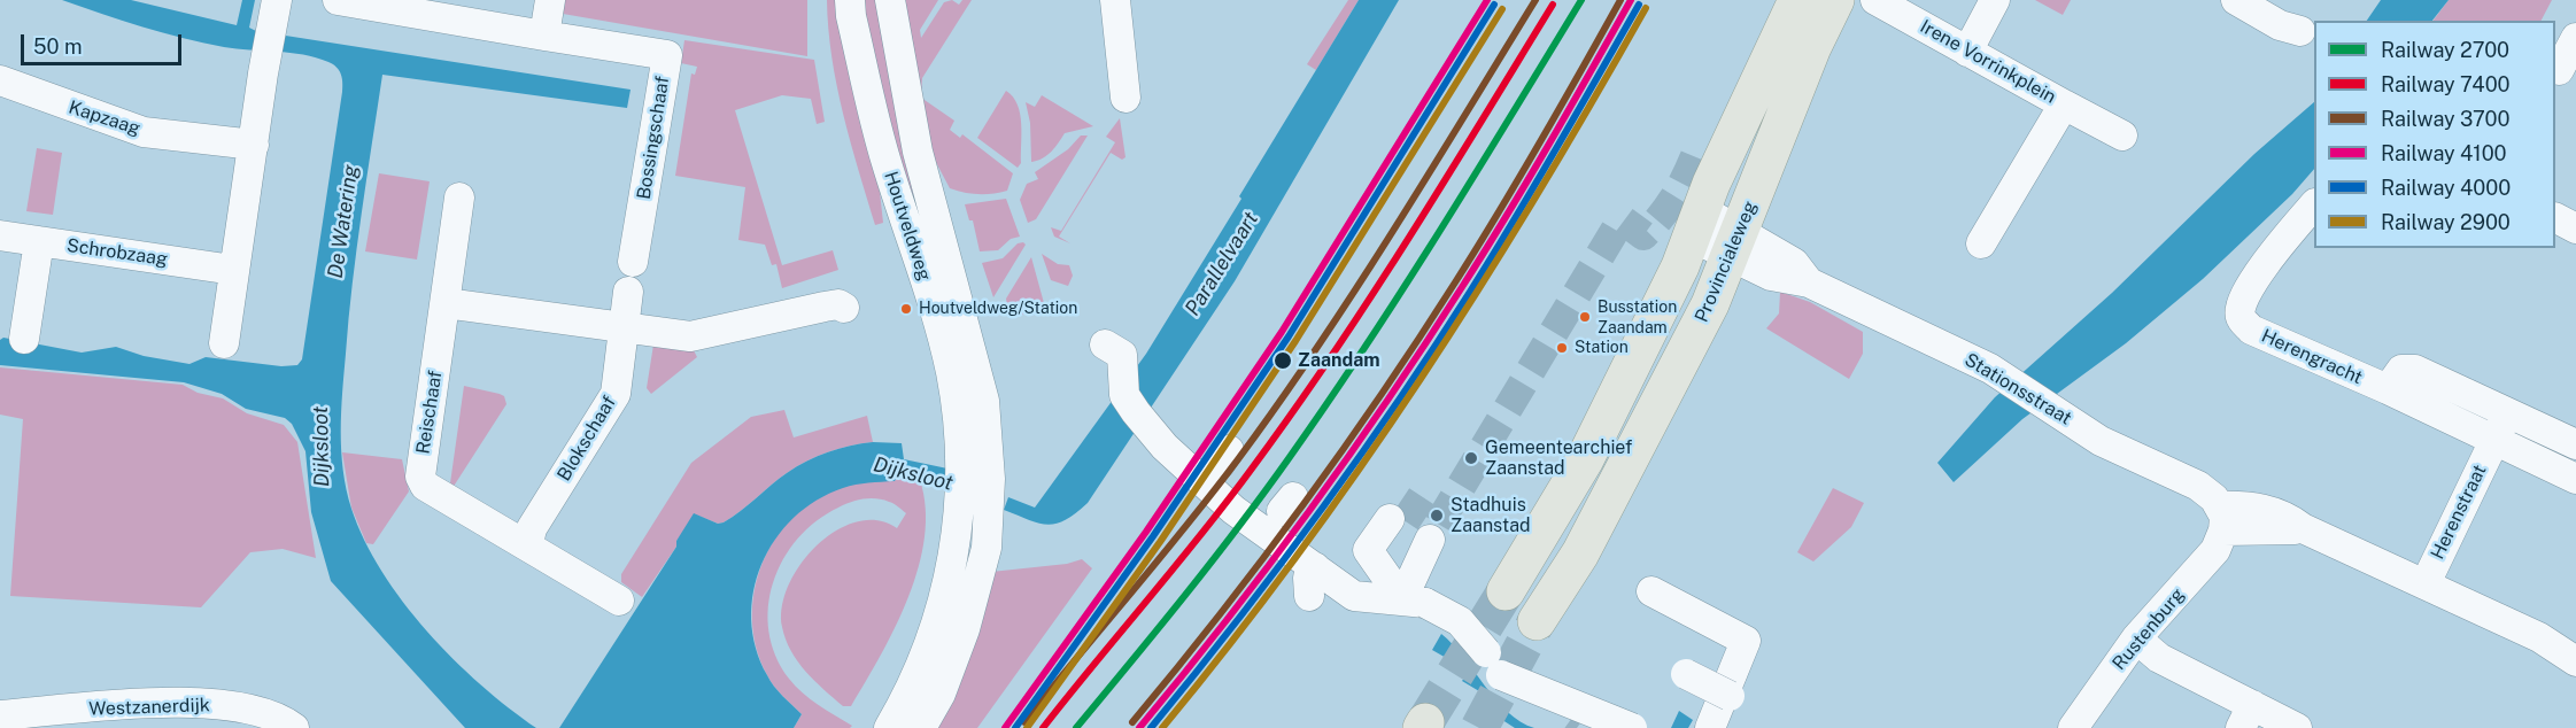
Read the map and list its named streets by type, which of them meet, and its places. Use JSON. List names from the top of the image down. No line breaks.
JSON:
{"streets":{"main road":["Provincialeweg"],"street":["Irene Vorrinkplein","Kapzaag","Bossingschaaf","Houtveldweg","Schrobzaag","Herengracht","Stationsstraat","Reischaaf","Blokschaaf","Herenstraat","Rustenburg","Westzanerdijk"]},"crossings":[["Provincialeweg","Stationsstraat"],["Herengracht","Herenstraat"],["Stationsstraat","Rustenburg"],["Reischaaf","Blokschaaf"]],"water":["De Watering","Parallelvaart","Dijksloot"],"places":["Houtveldweg/Station","Busstation Zaandam","Station","Zaandam","Gemeentearchief Zaanstad","Stadhuis Zaanstad"],"lines":["rail line 2700","rail line 3700","rail line 4100","rail line 7400","rail line 4000","rail line 2900"],"legend":["Railway 2700","Railway 7400","Railway 3700","Railway 4100","Railway 4000","Railway 2900"],"scale_bar":"50 m"}
